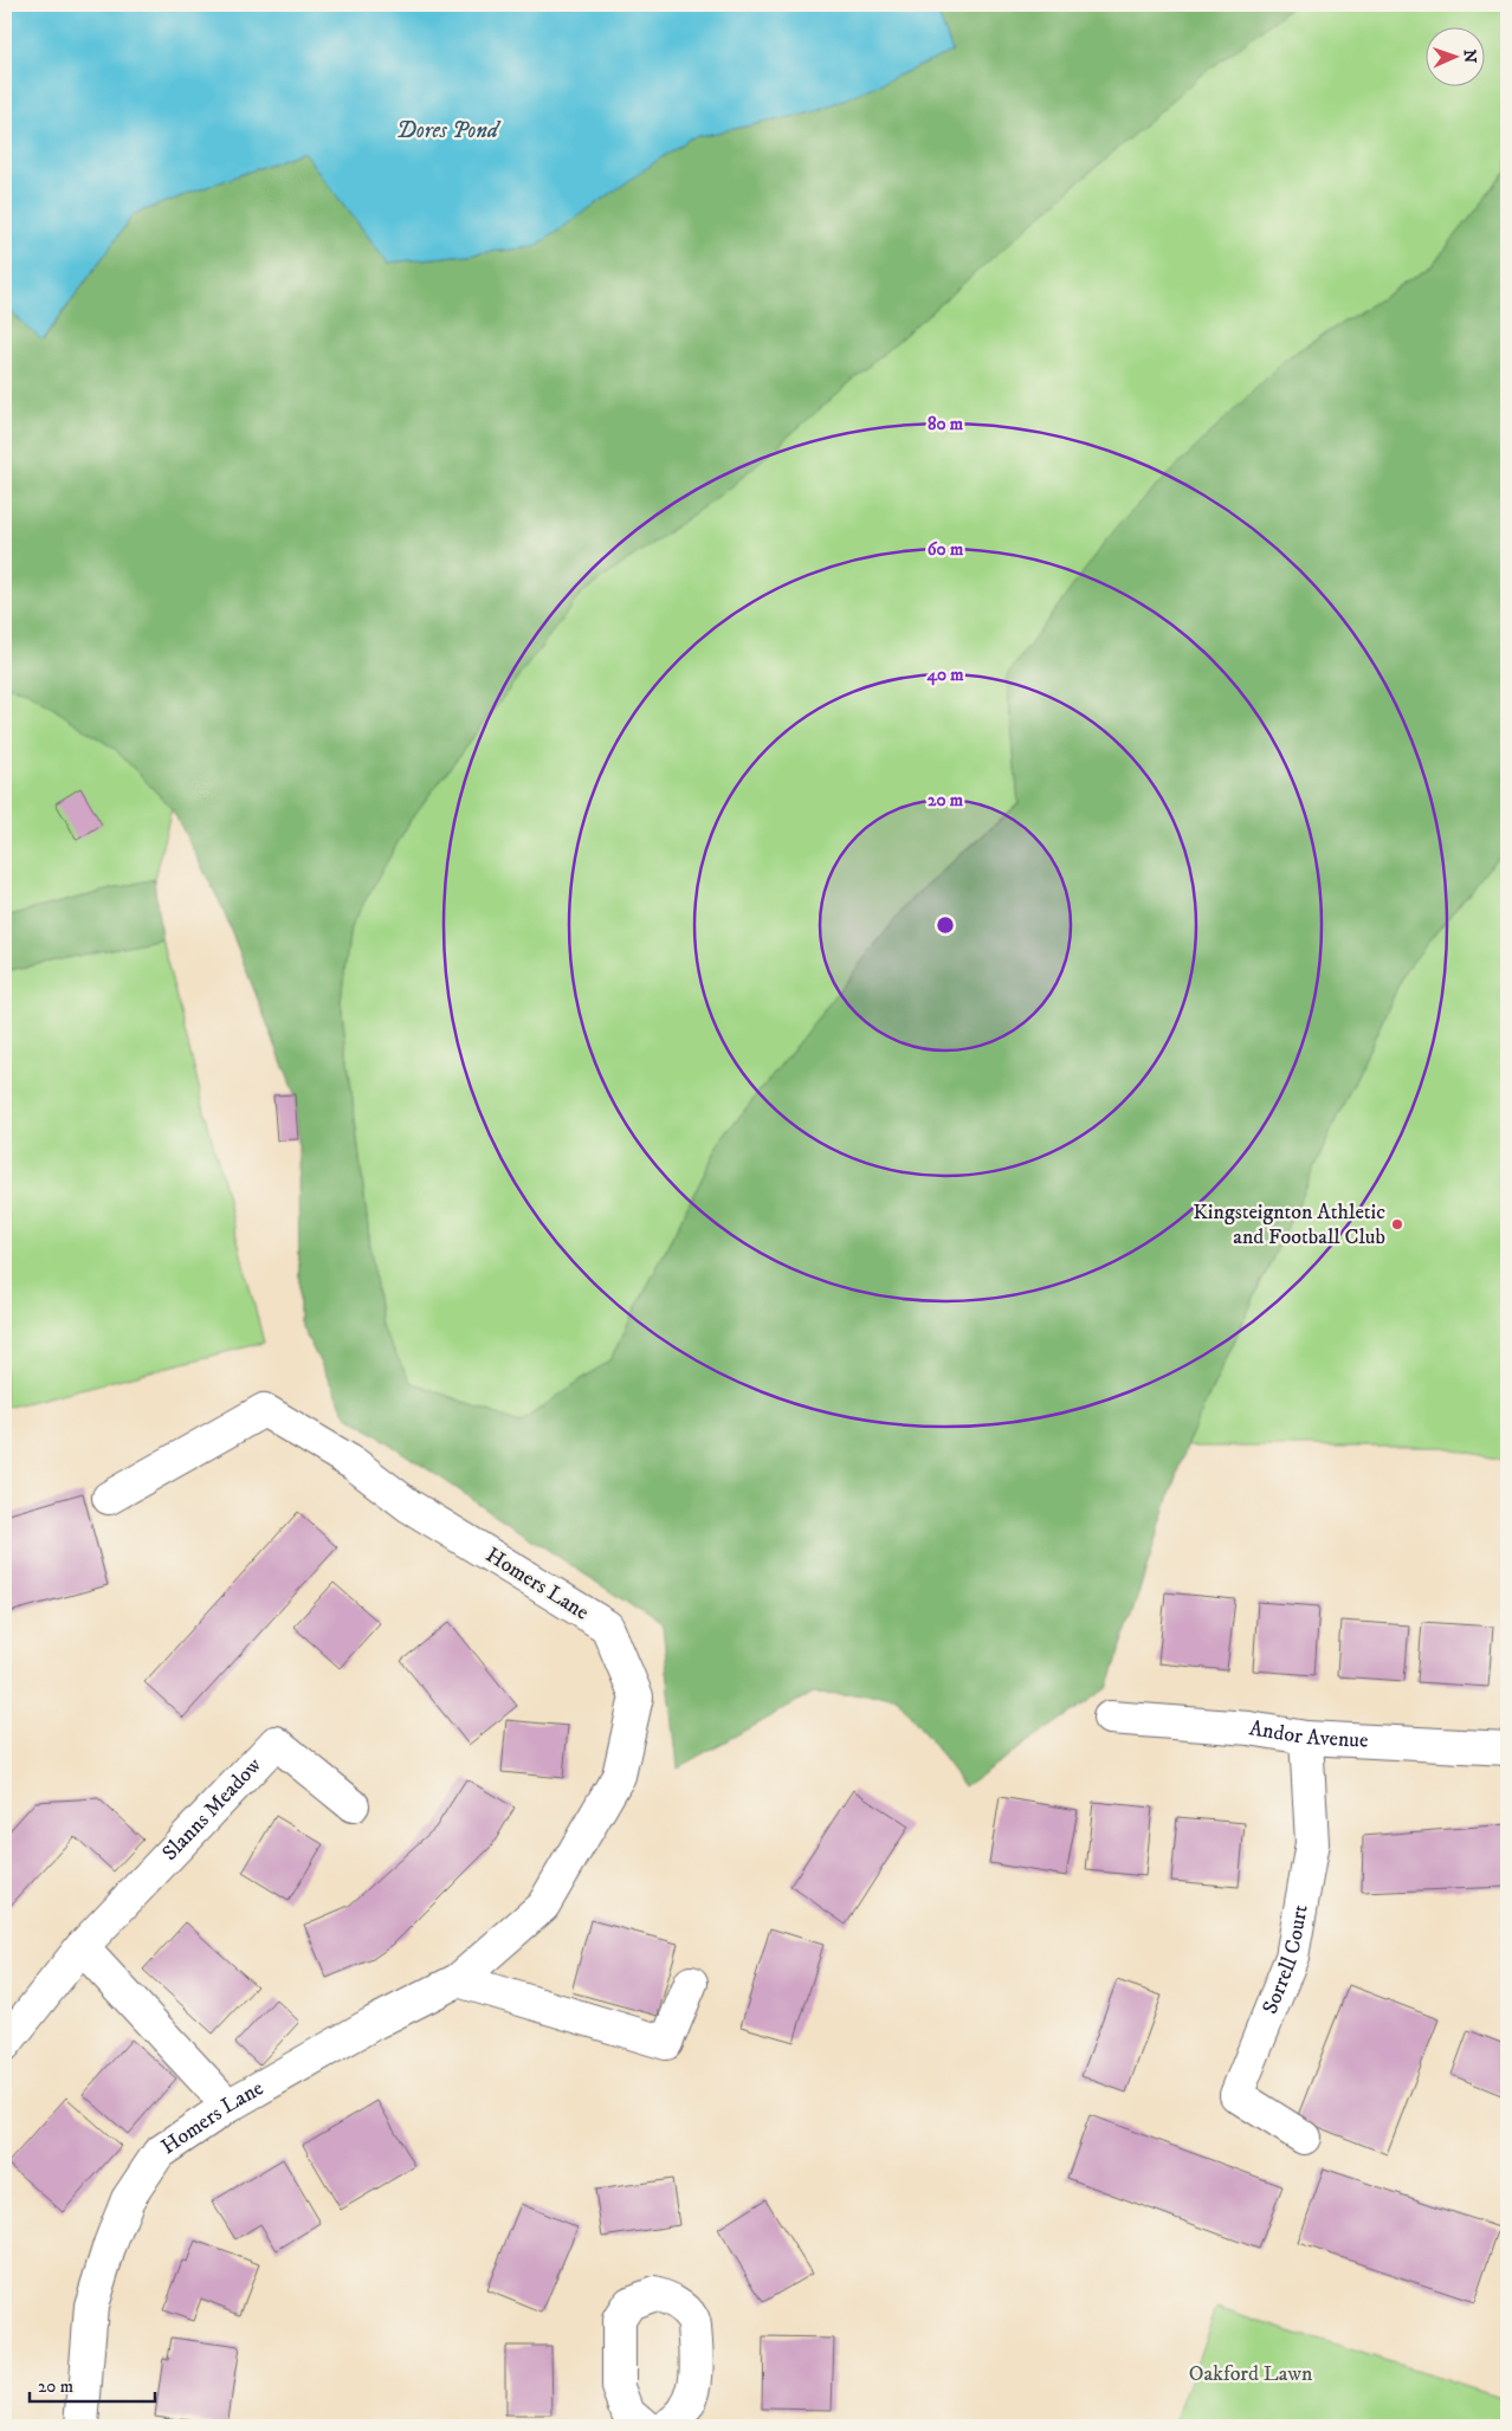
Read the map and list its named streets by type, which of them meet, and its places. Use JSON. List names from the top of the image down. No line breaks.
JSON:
{"streets":{"street":["Homers Lane","Andor Avenue","Slanns Meadow","Sorrell Court"]},"crossings":[["Andor Avenue","Sorrell Court"]],"water":["Dores Pond"],"parks":["Oakford Lawn"],"places":["Kingsteignton Athletic and Football Club"],"scale_bar":"20 m","north":"right","rings":["80 m","60 m","40 m","20 m"]}
